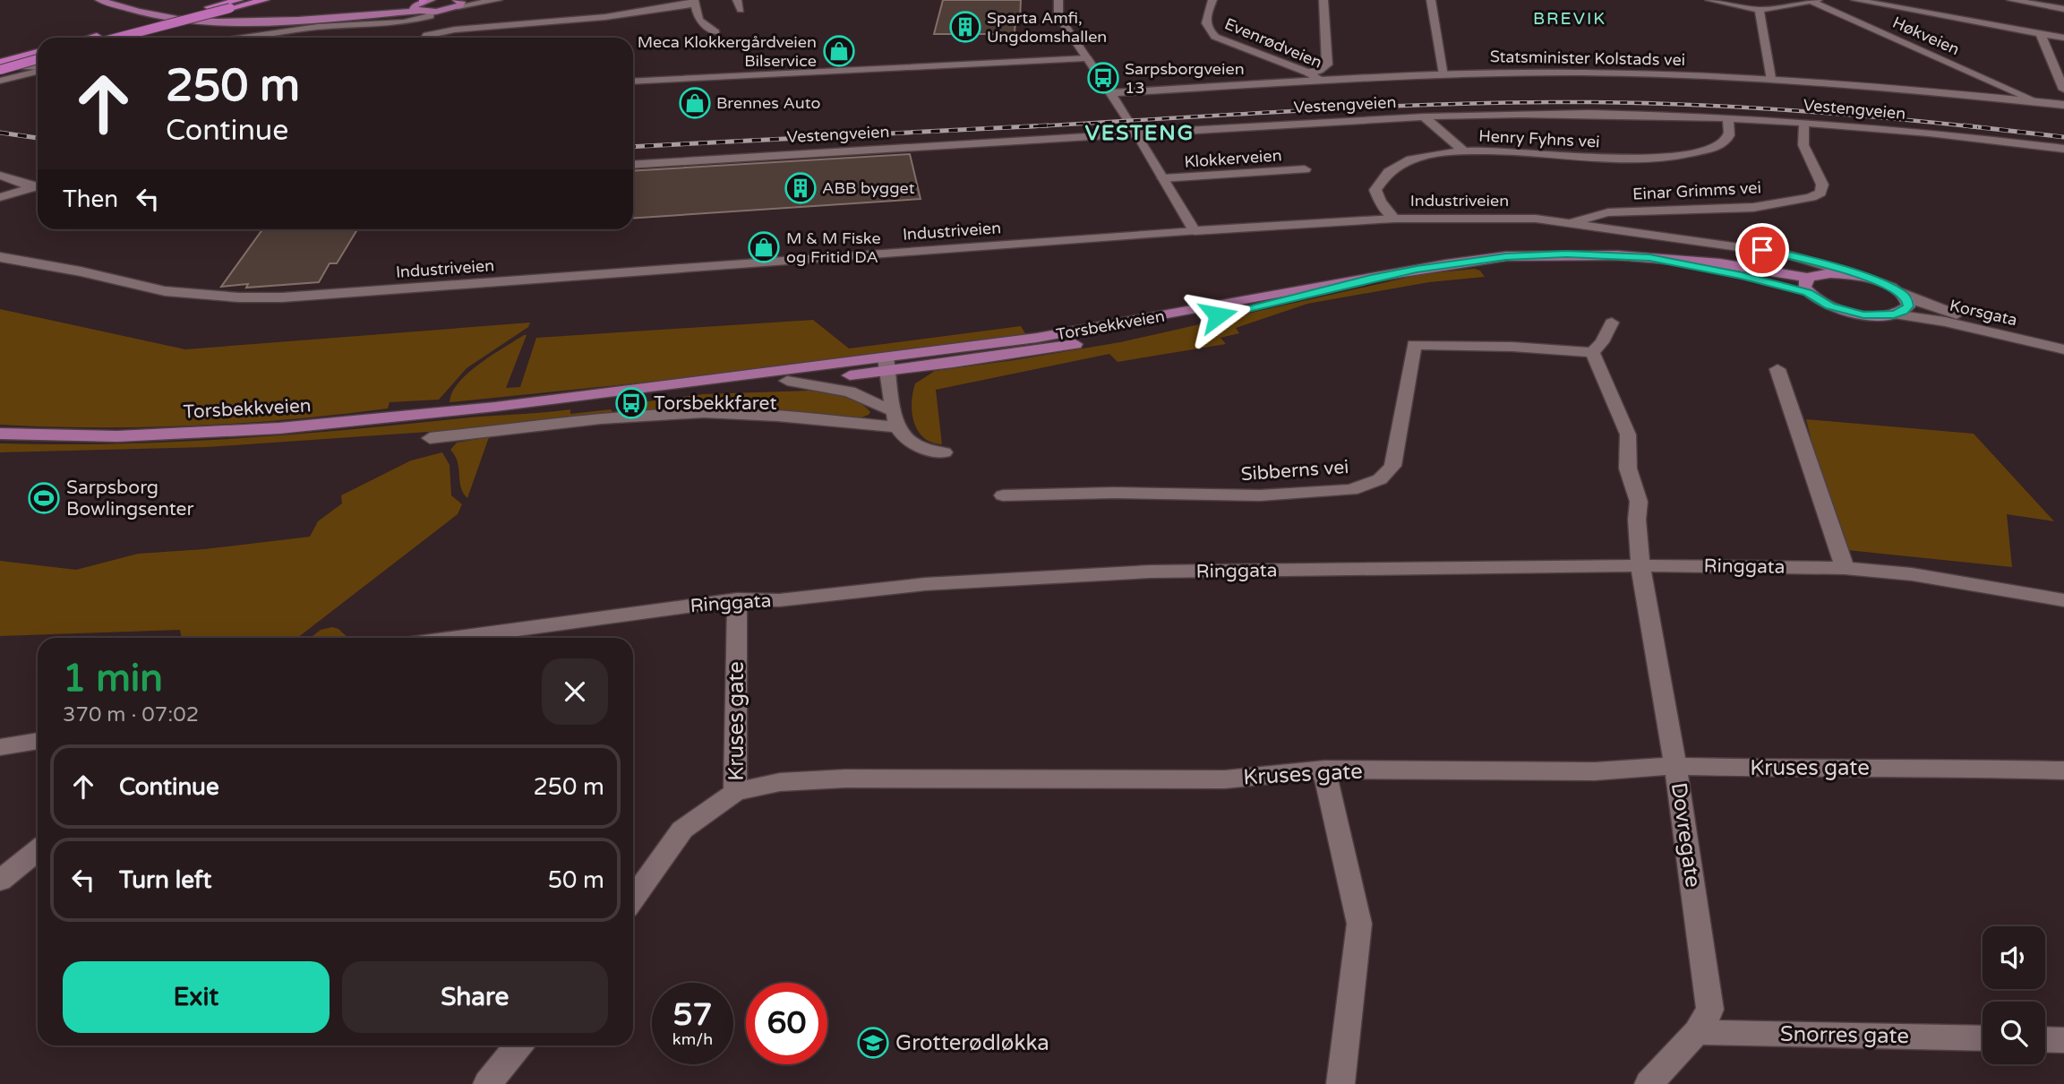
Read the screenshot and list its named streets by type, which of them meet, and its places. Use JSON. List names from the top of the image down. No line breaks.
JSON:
{"streets":{"main road":["Torsbekkveien"],"street":["Høkveien","Evenrødveien","Statsminister Kolstads vei","Vestengveien","Henry Fyhns vei","Klokkerveien","Einar Grimms vei","Industriveien","Korsgata","Sibberns vei","Ringgata","Kruses gate","Dovregate","Snorres gate"]},"crossings":[["Evenrødveien","Statsminister Kolstads vei"],["Vestengveien","Henry Fyhns vei"],["Vestengveien","Einar Grimms vei"],["Henry Fyhns vei","Industriveien"],["Einar Grimms vei","Industriveien"],["Sibberns vei","Dovregate"],["Ringgata","Kruses gate"],["Ringgata","Dovregate"],["Kruses gate","Dovregate"],["Dovregate","Snorres gate"]],"districts":["BREVIK","VESTENG"],"places":{"building":["Sparta Amfi, Ungdomshallen","ABB bygget"],"shop":["Meca Klokkergårdveien Bilservice","Brennes Auto","M & M Fiske og Fritid DA"],"bus stop":["Sarpsborgveien 13","Torsbekkfaret"],"sports":["Sarpsborg Bowlingsenter"],"school or university":["Grotterødløkka"]},"page":{"turn":["250 m","Continue"],"then":"Then","heading":["1 min","370 m · 07:02"],"list":[{"name":"Continue","value":"250 m"},{"name":"Turn left","value":"50 m"}],"buttons":["Exit","Share"],"speed":"57 km/h","limit":"60"}}
